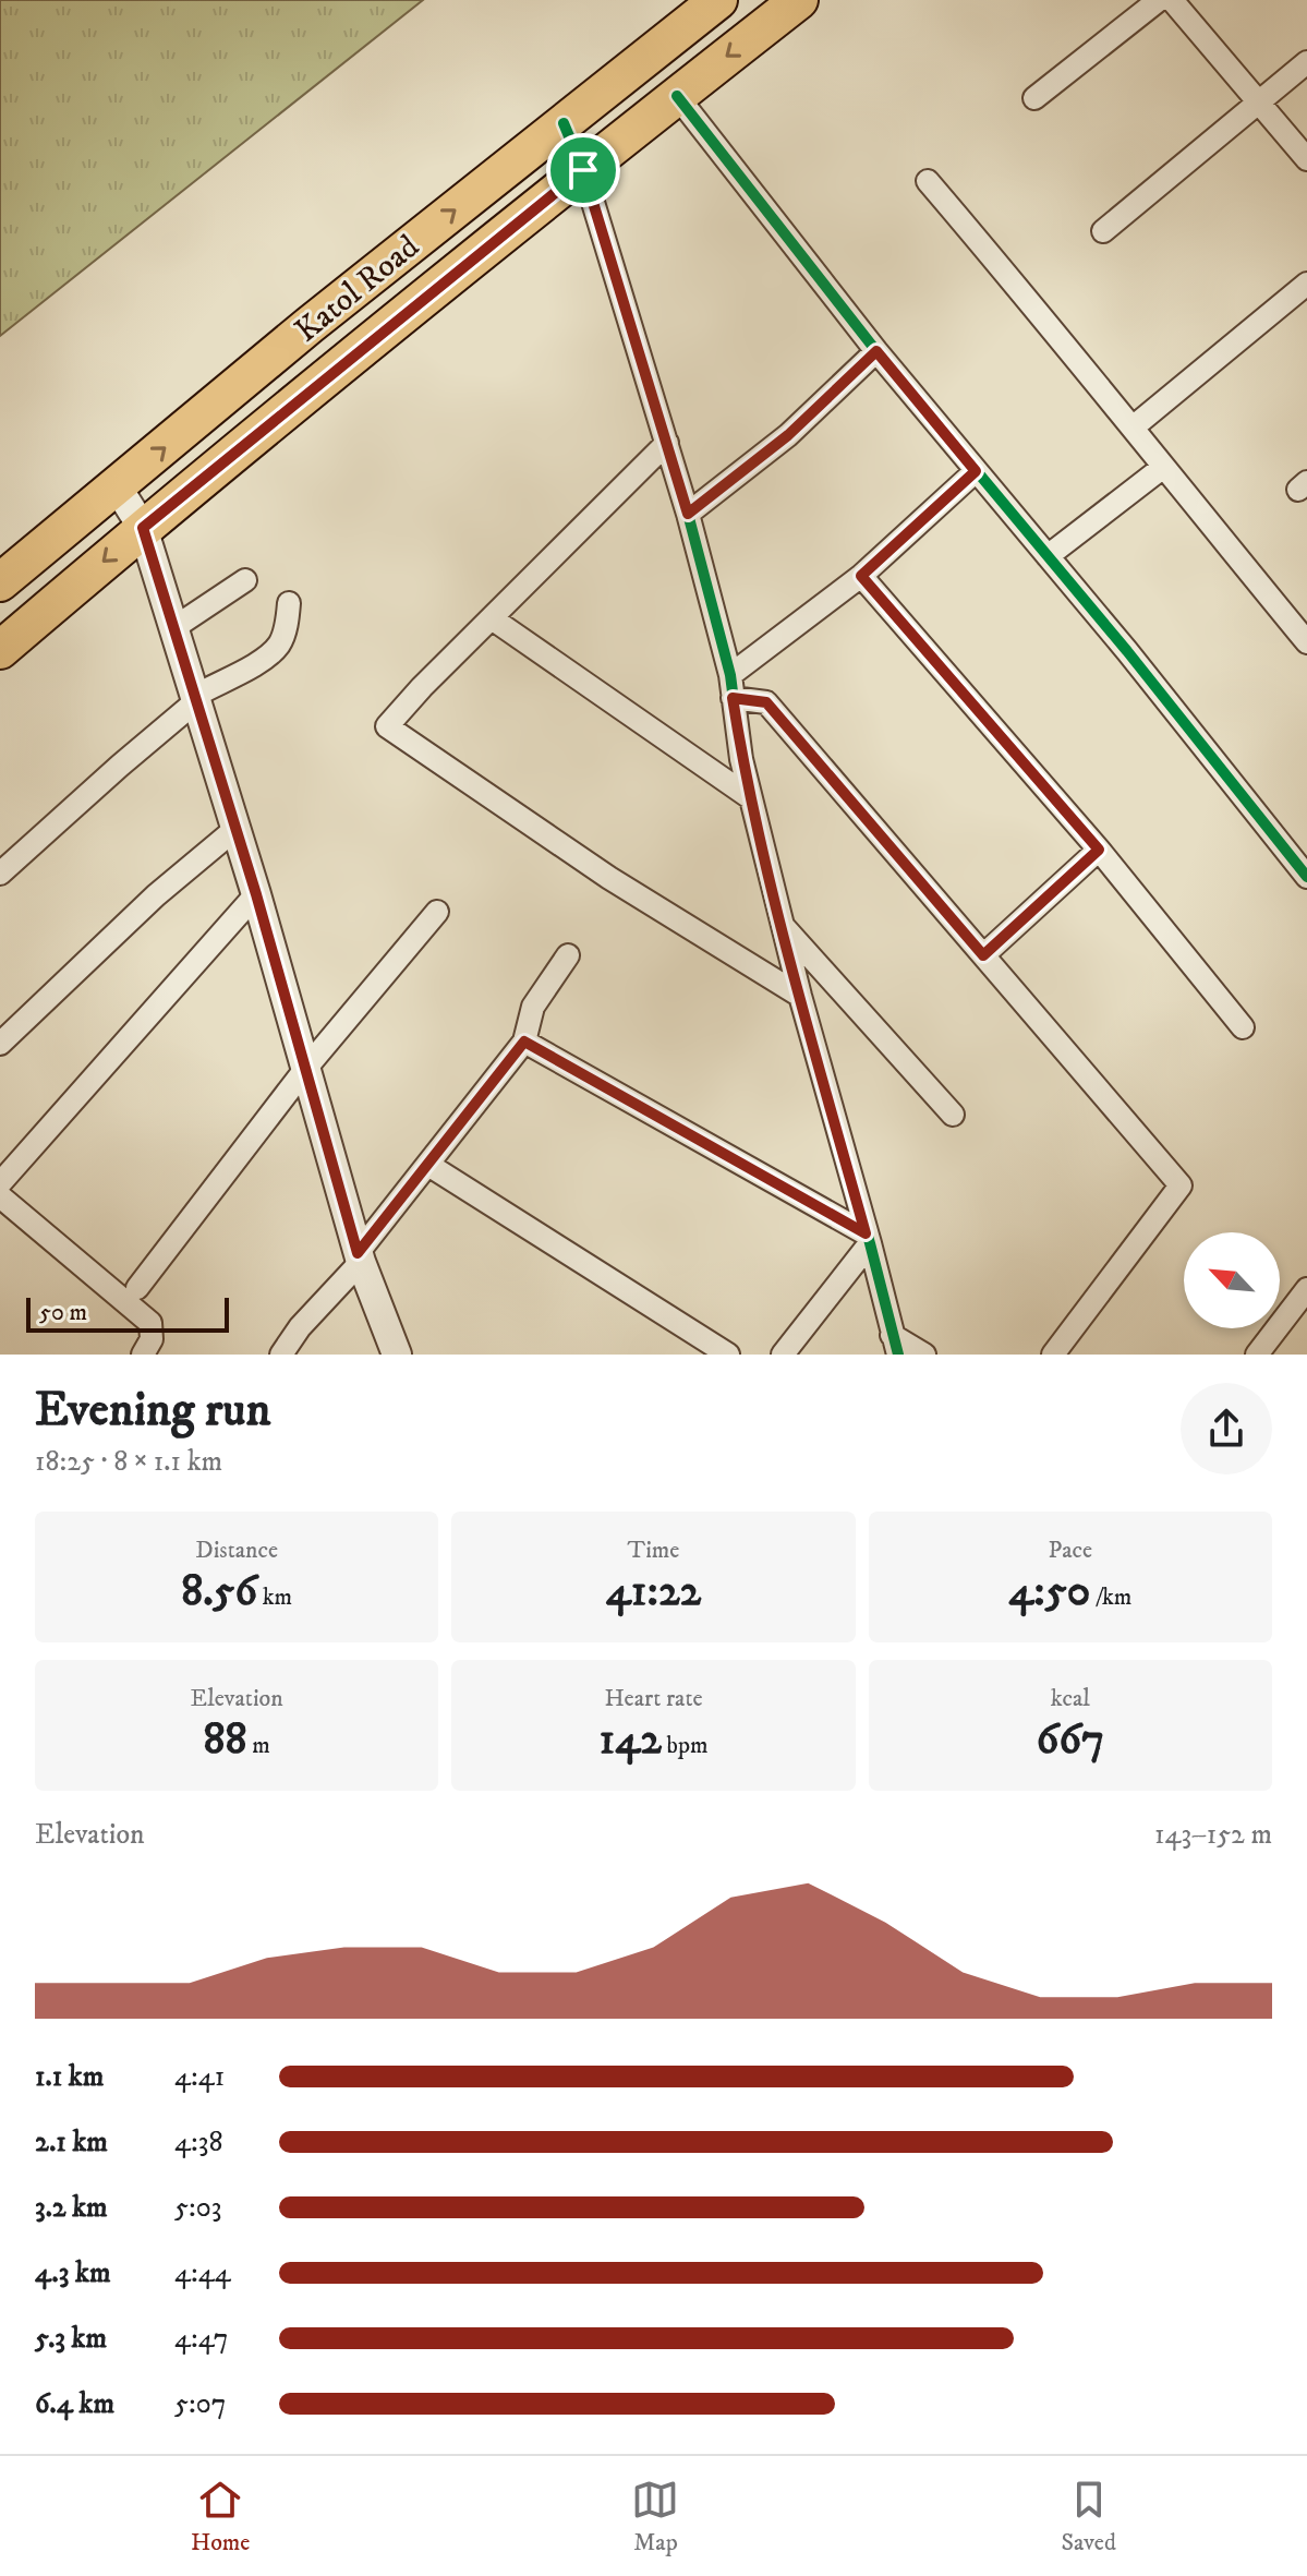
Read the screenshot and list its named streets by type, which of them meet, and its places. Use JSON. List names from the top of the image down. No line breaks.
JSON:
{"streets":{"main road":["Katol Road"]},"scale_bar":"50 m","north":"top left","page":{"scale":"50 m","heading":["Evening run","18:25 · 8 × 1.1 km"],"stats":[["Distance","8.56 km"],["Time","41:22"],["Pace","4:50 /km"],["Elevation","88 m"],["Heart rate","142 bpm"],["kcal","667"]],"chart":["Elevation","143–152 m"],"list":[{"name":"1.1 km","note":"4:41"},{"name":"2.1 km","note":"4:38"},{"name":"3.2 km","note":"5:03"},{"name":"4.3 km","note":"4:44"},{"name":"5.3 km","note":"4:47"},{"name":"6.4 km","note":"5:07"}],"tabs":["Home","Map","Saved"]}}
